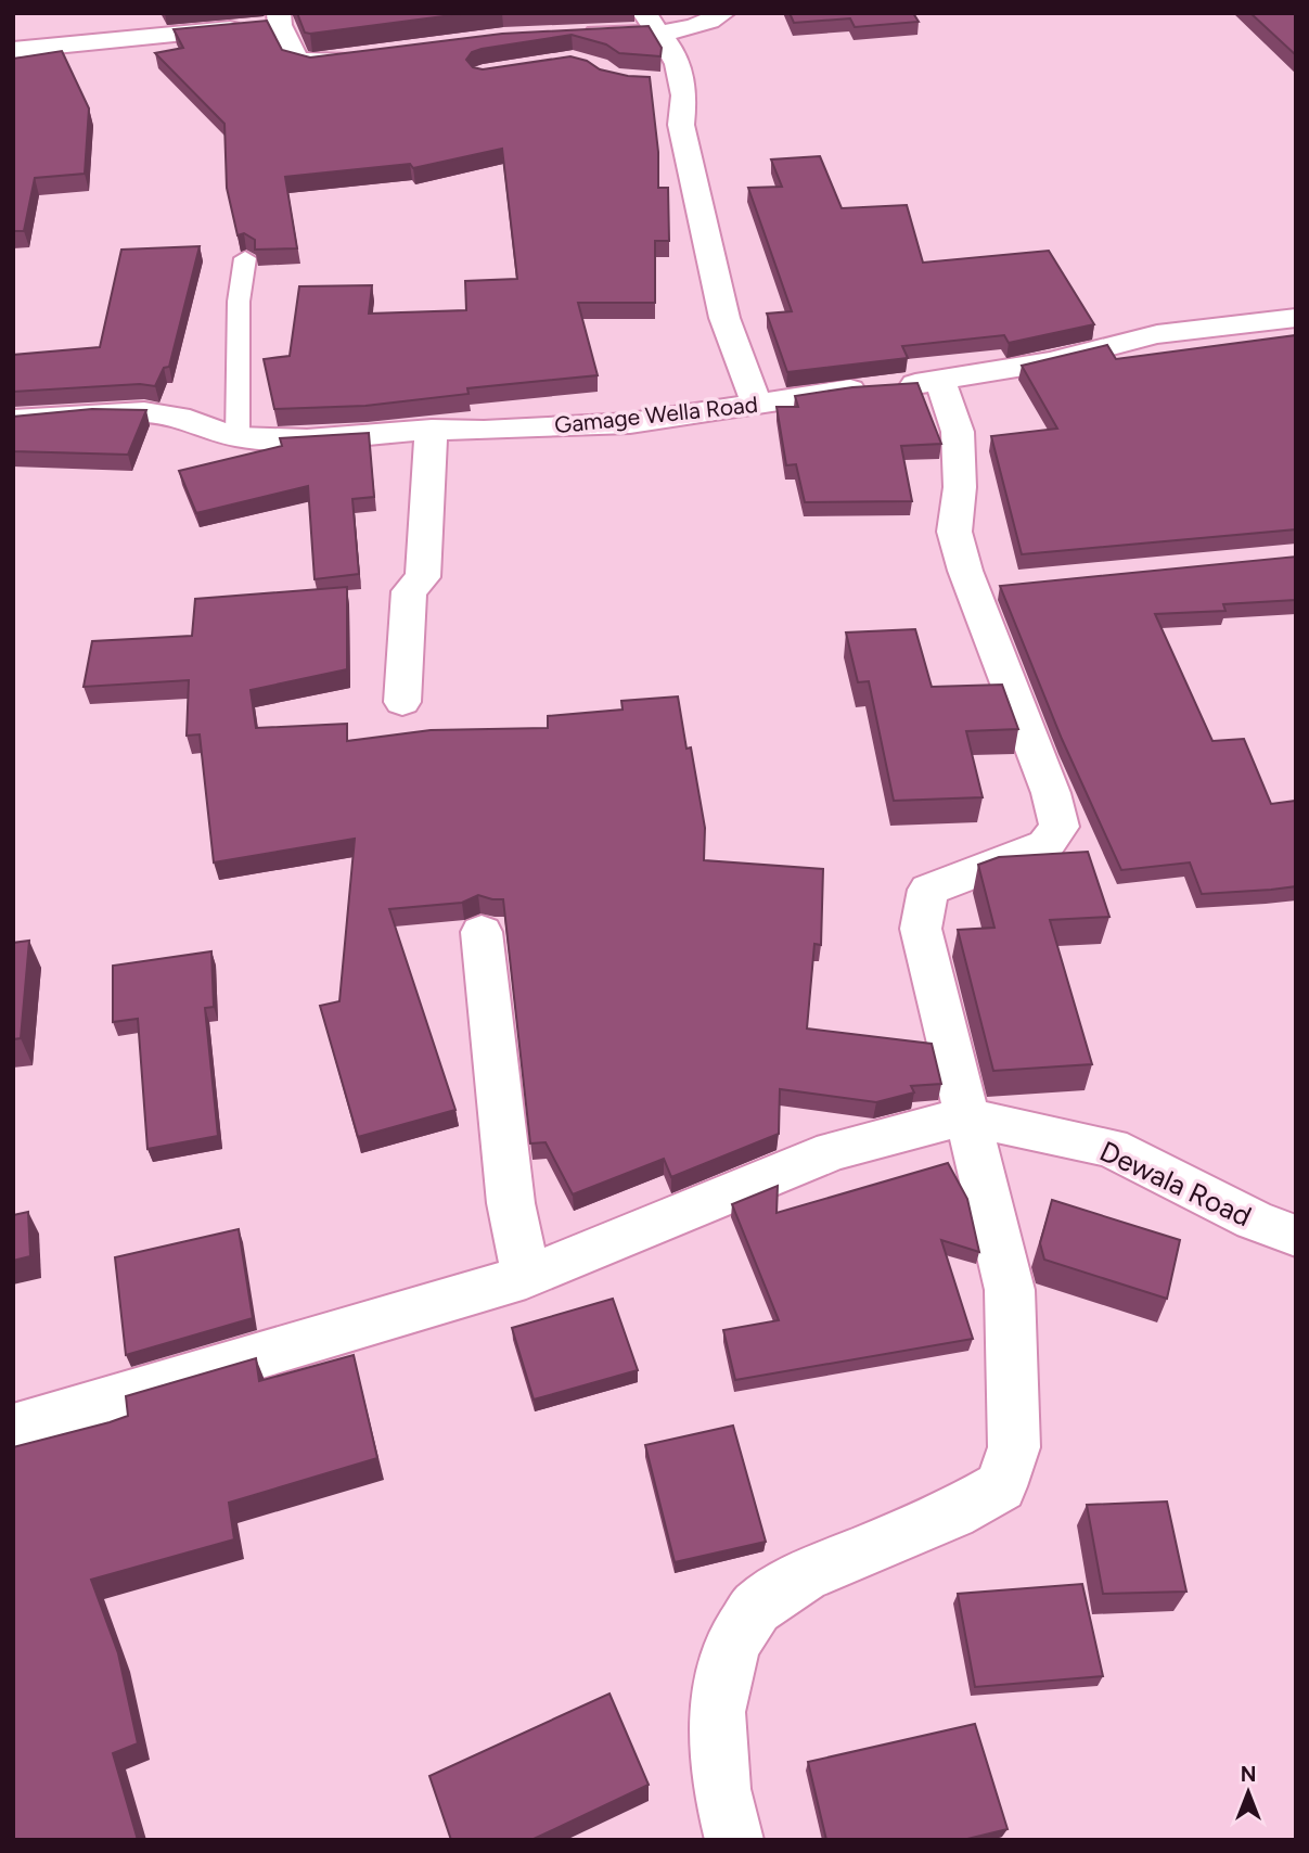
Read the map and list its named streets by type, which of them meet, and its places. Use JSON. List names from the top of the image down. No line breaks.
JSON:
{"streets":{"street":["Gamage Wella Road","Dewala Road"]},"north":"top"}
